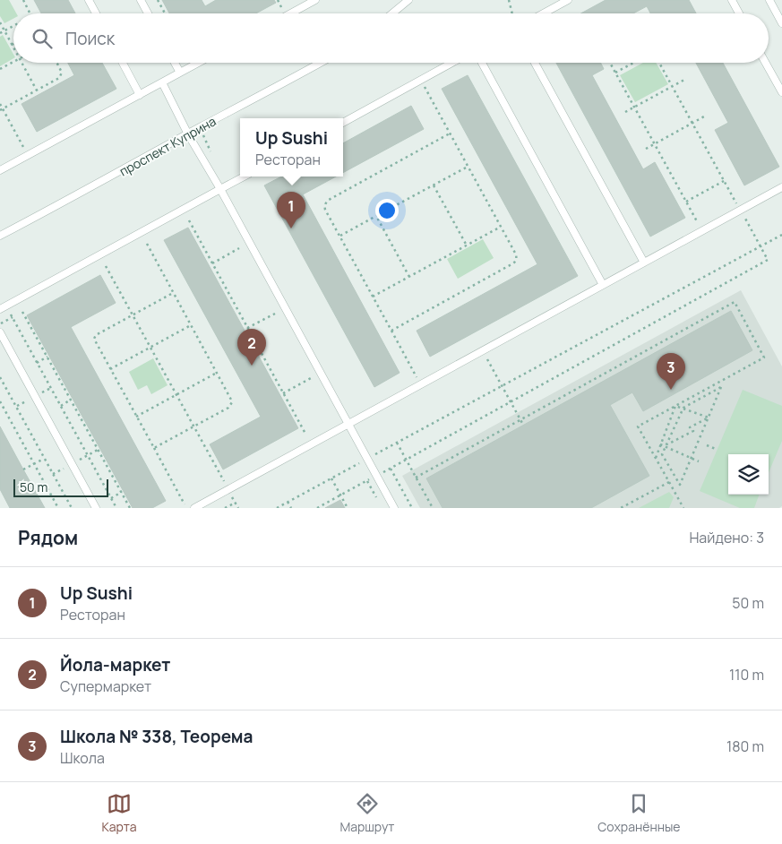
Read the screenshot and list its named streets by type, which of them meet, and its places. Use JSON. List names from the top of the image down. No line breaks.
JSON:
{"streets":{"lane":["проспект Куприна"]},"scale_bar":"50 m","page":{"search":"Поиск","popup":["Up Sushi","Ресторан"],"pins":["1","2","3"],"scale":"50 m","heading":["Рядом","Найдено: 3"],"list":[{"mark":"1","name":"Up Sushi","note":"Ресторан","value":"50 m"},{"mark":"2","name":"Йола-маркет","note":"Супермаркет","value":"110 m"},{"mark":"3","name":"Школа № 338, Теорема","note":"Школа","value":"180 m"}],"nav":["Карта","Маршрут","Сохранённые"]}}
